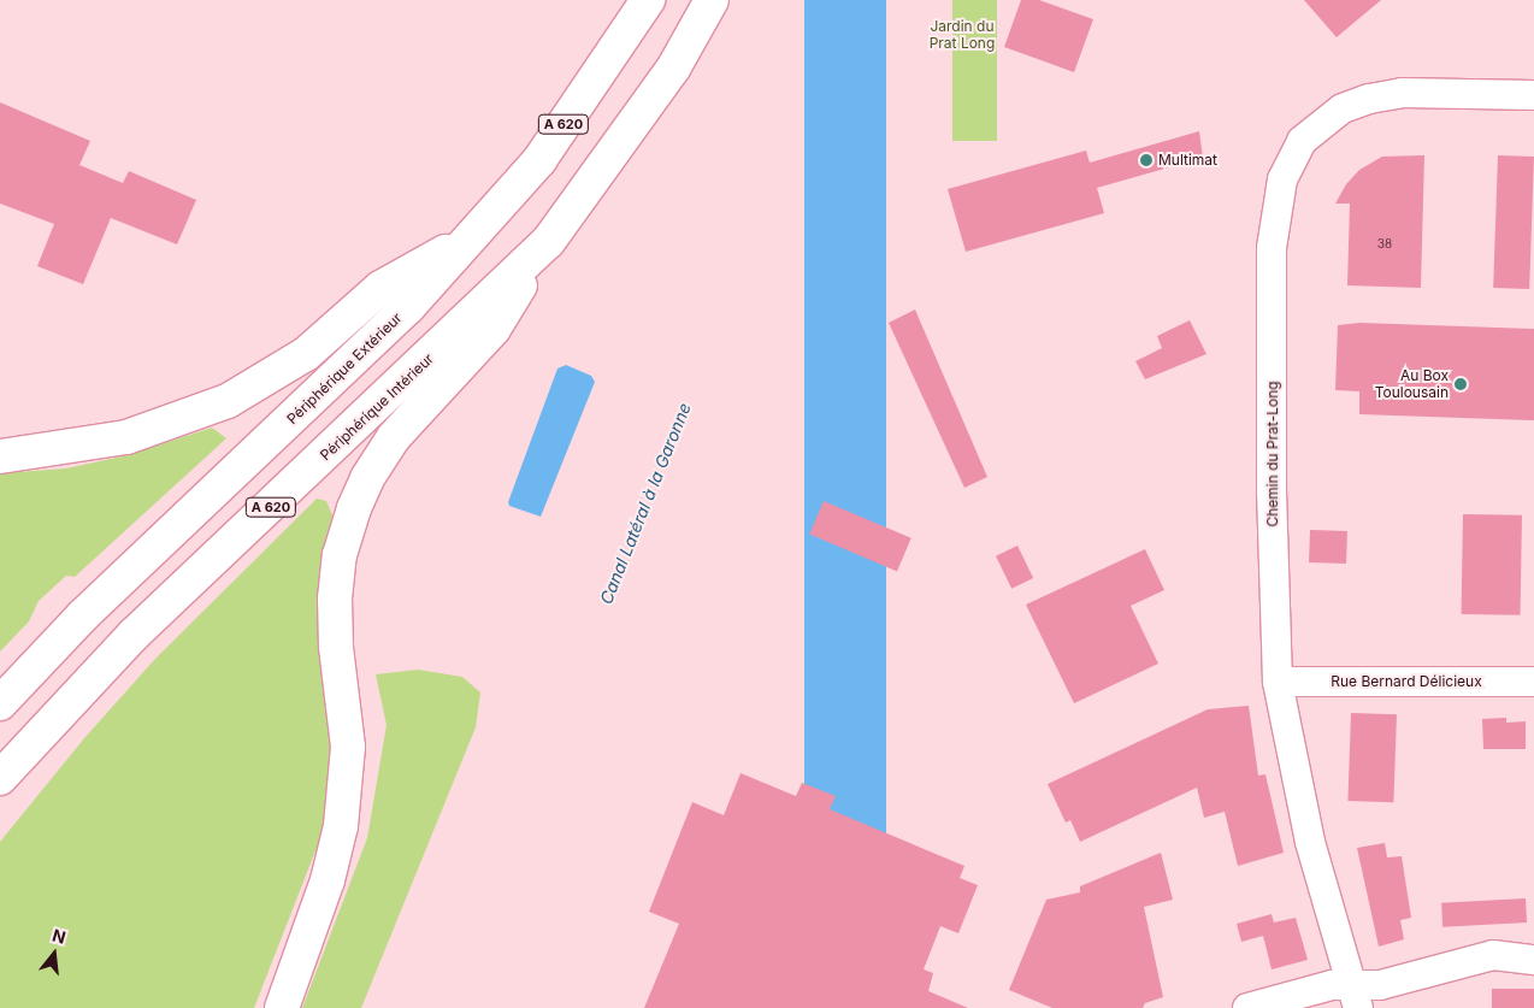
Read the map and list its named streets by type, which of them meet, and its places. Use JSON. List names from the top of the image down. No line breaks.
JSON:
{"streets":{"highway":["A 620","Périphérique Extérieur","Périphérique Intérieur"],"street":["Chemin du Prat-Long","Rue Bernard Délicieux"]},"crossings":[["Chemin du Prat-Long","Rue Bernard Délicieux"]],"water":["Canal Latéral à la Garonne"],"parks":["Jardin du Prat Long"],"places":["Multimat","Au Box Toulousain"],"house_numbers":["38"],"north":"top"}
